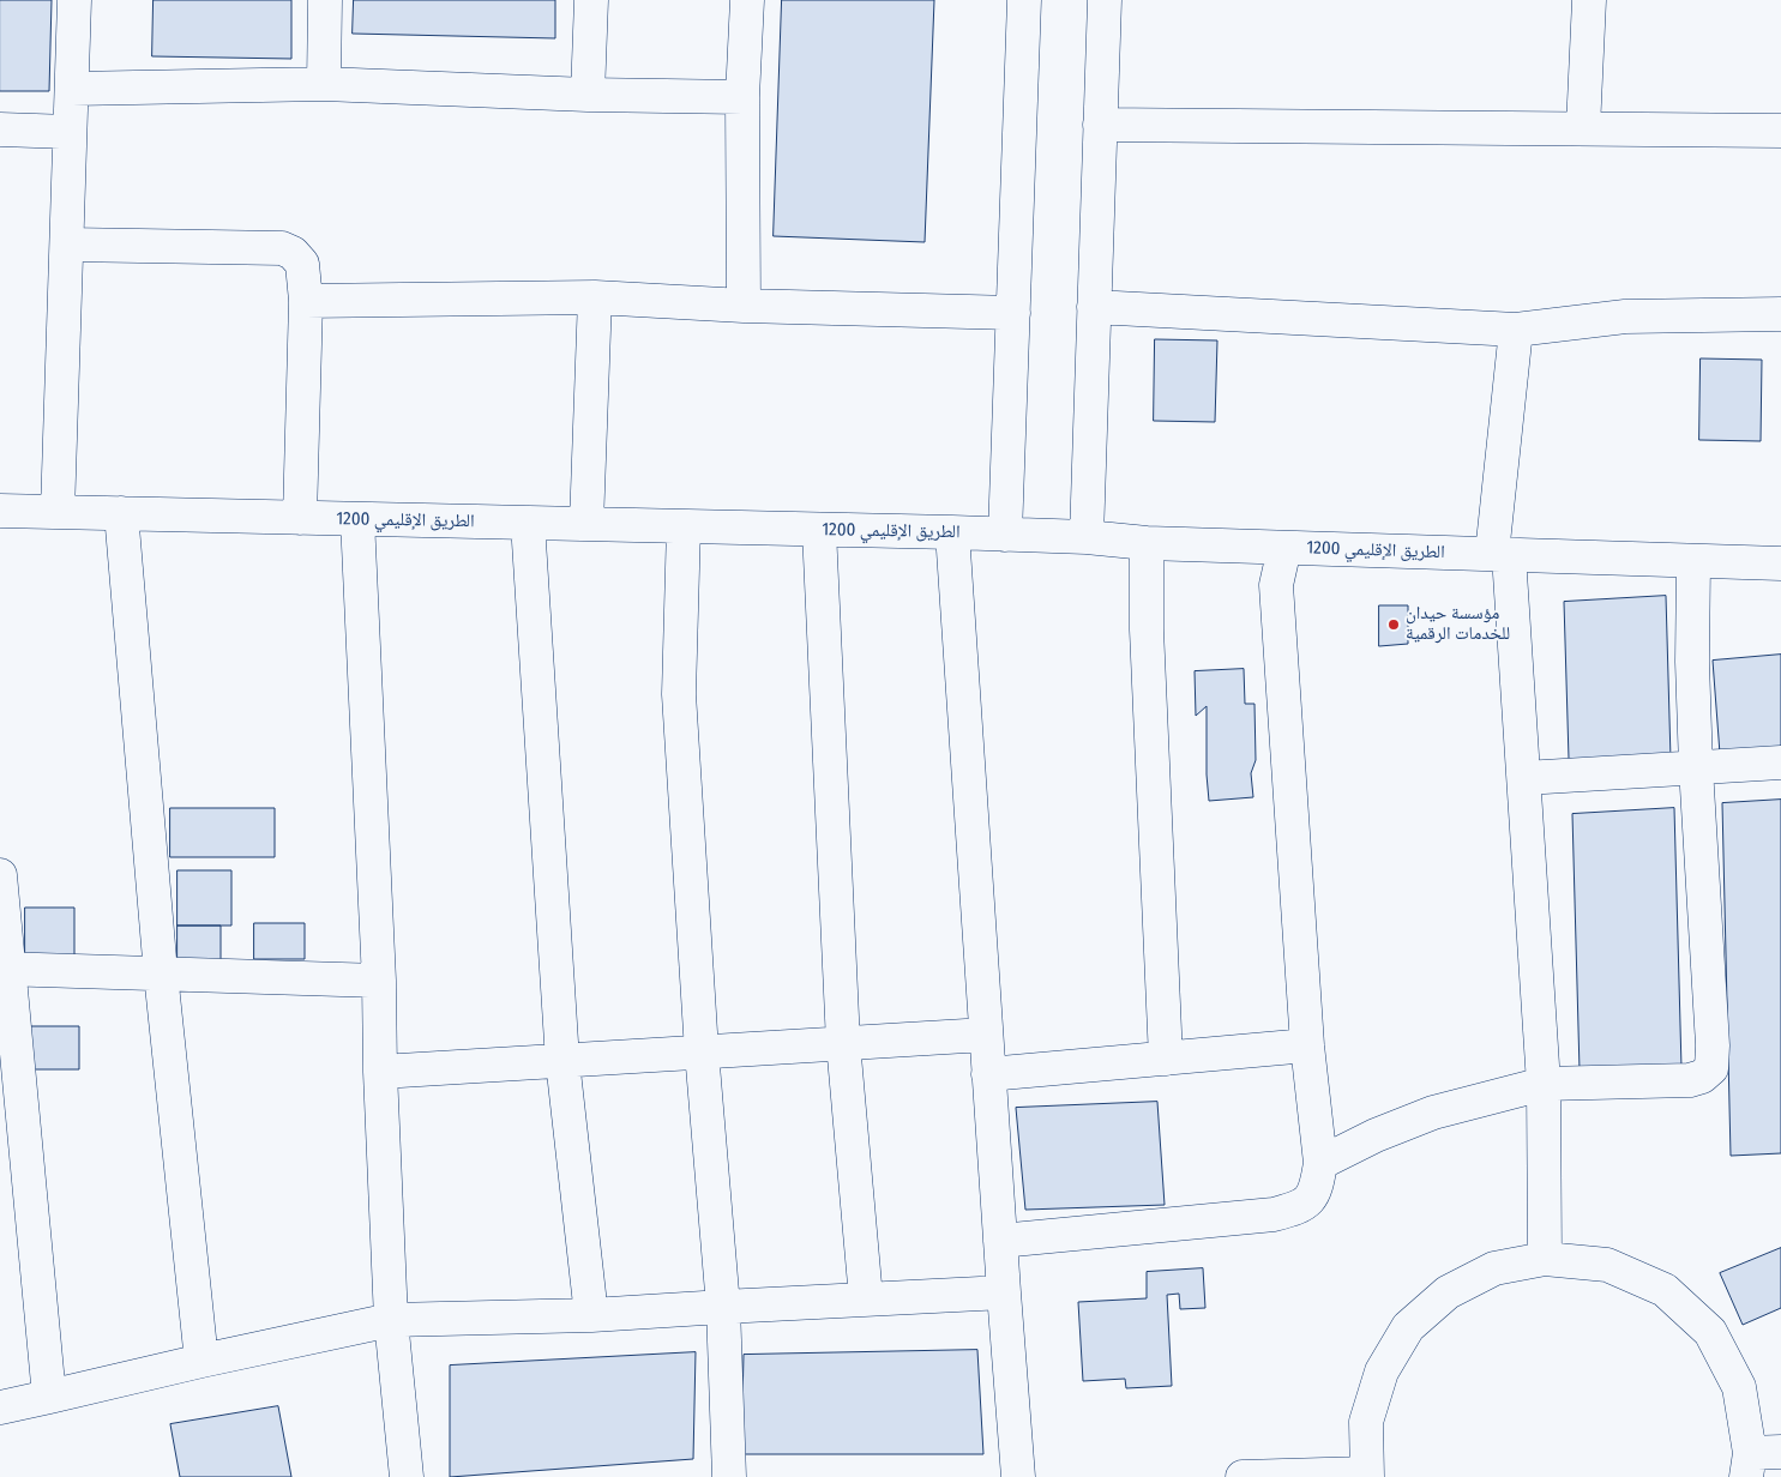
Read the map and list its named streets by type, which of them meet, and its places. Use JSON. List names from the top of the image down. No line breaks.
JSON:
{"streets":{"street":["الطريق الإقليمي 1200"]},"places":["مؤسسة حيدان للخدمات الرقمية"]}
